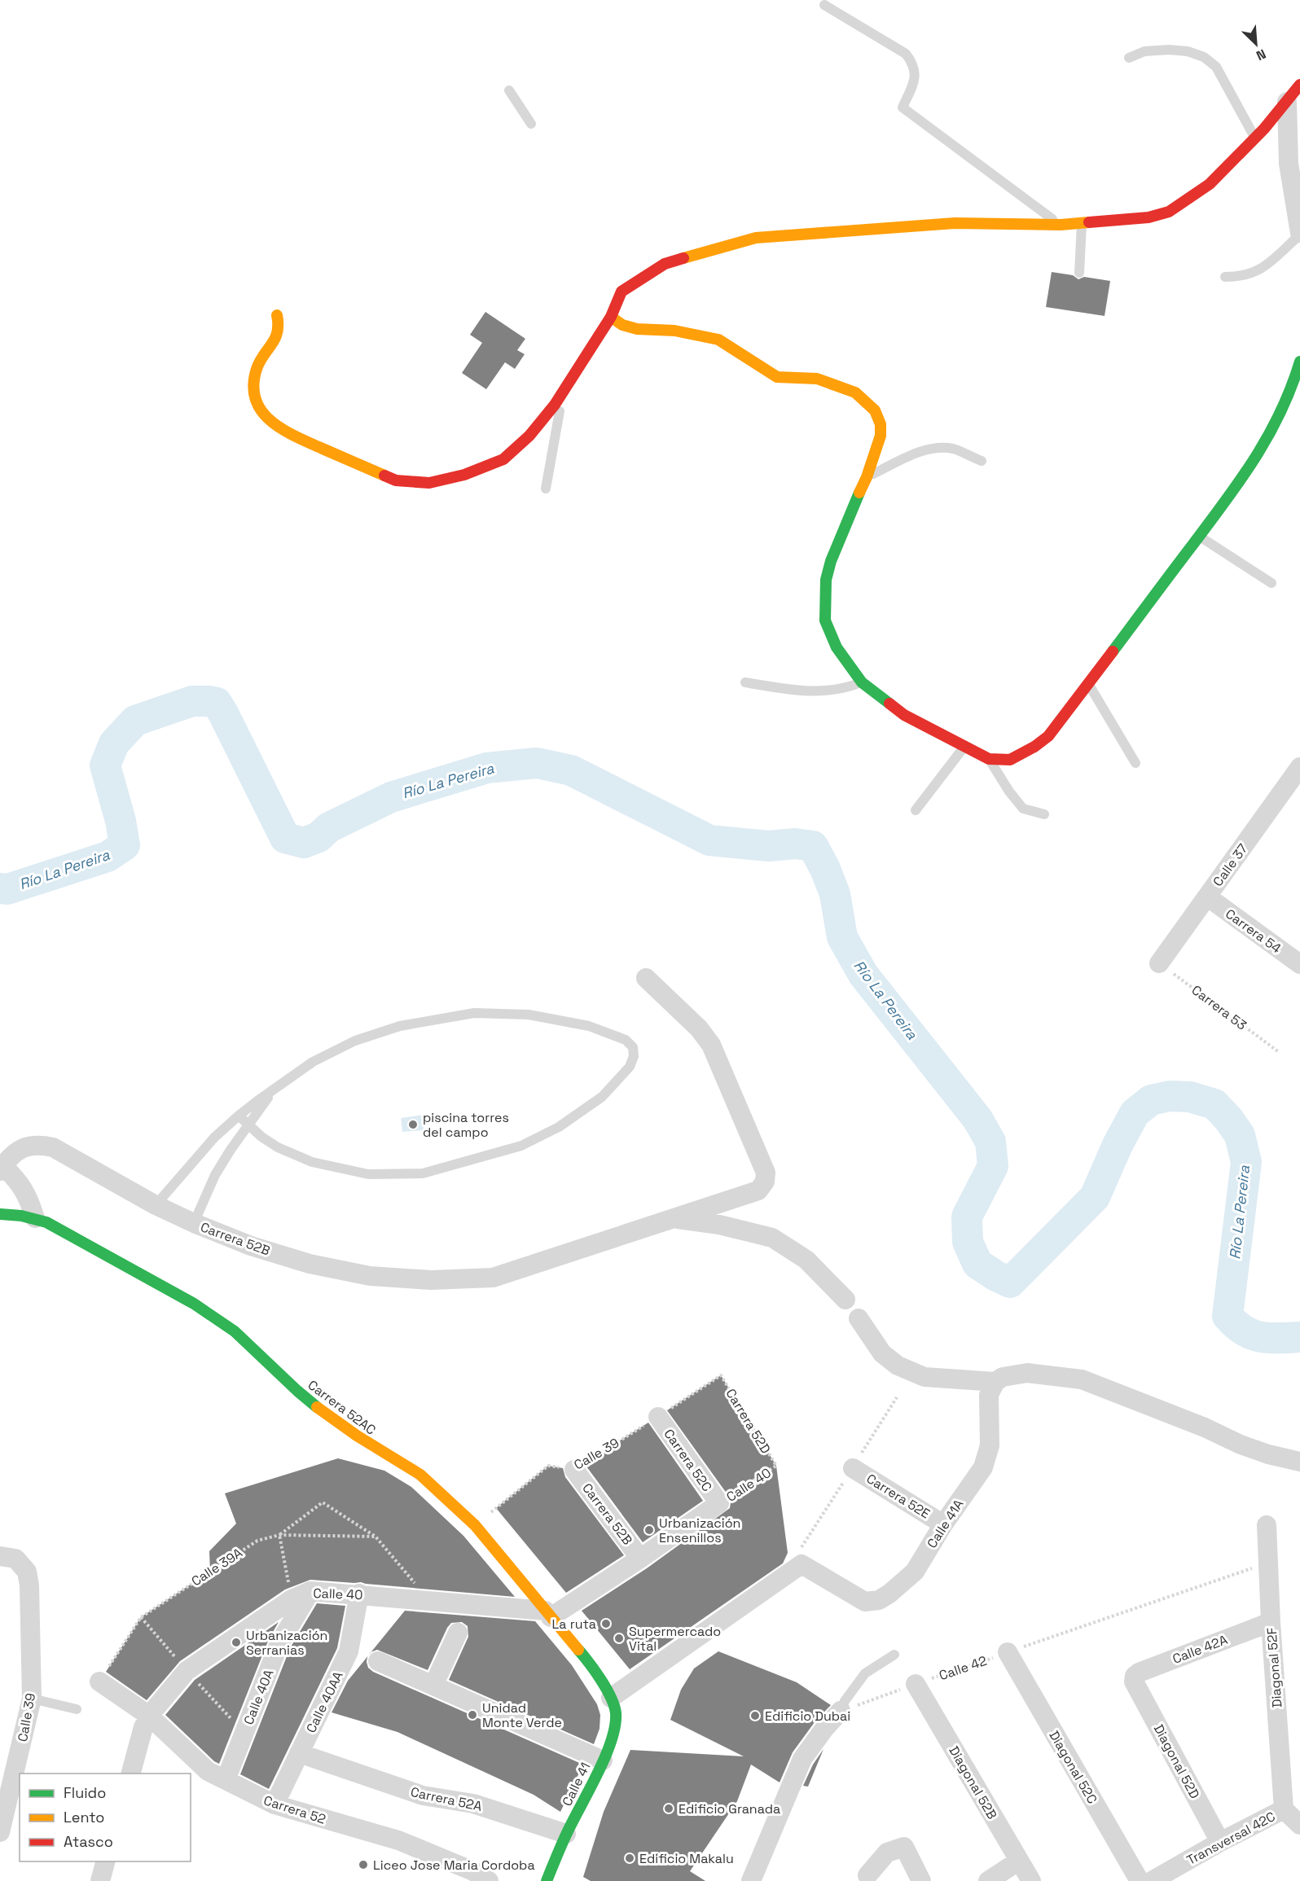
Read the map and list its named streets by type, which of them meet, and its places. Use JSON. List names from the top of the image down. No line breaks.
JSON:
{"streets":{"street":["Calle 37","Carrera 54","Carrera 52B","Carrera 52AC","Calle 39","Carrera 52C","Calle 40","Carrera 52E","Calle 41A","Calle 42A","Diagonal 52F","Calle 40A","Calle 40AA","Diagonal 52D","Diagonal 52C","Diagonal 52B","Calle 41","Carrera 52A","Carrera 52","Transversal 42C"],"path":["Carrera 53","Carrera 52D","Calle 39A","Calle 42"]},"crossings":[["Calle 37","Carrera 54"],["Calle 37","Carrera 53"],["Carrera 52B","Carrera 52AC"],["Carrera 52B","Calle 39"],["Carrera 52B","Calle 40"],["Carrera 52AC","Calle 39"],["Carrera 52AC","Calle 40"],["Carrera 52AC","Calle 41A"],["Carrera 52AC","Calle 41"],["Carrera 52D","Calle 39"],["Carrera 52D","Calle 40"],["Calle 39","Carrera 52C"],["Carrera 52C","Calle 40"],["Calle 40","Calle 40A"],["Calle 40","Calle 40AA"],["Calle 40","Carrera 52"],["Carrera 52E","Calle 41A"],["Calle 41A","Calle 41"],["Calle 39A","Carrera 52"],["Calle 42A","Diagonal 52F"],["Calle 42A","Diagonal 52D"],["Calle 42","Diagonal 52F"],["Calle 42","Diagonal 52C"],["Calle 42","Diagonal 52B"],["Diagonal 52F","Transversal 42C"],["Calle 40A","Carrera 52"],["Calle 40AA","Carrera 52A"],["Calle 40AA","Carrera 52"],["Diagonal 52D","Transversal 42C"],["Calle 41","Carrera 52A"]],"water":["Río La Pereira"],"places":["piscina torres del campo","Urbanización Ensenillos","La ruta","Supermercado Vital","Urbanización Serranias","Unidad Monte Verde","Edificio Dubai","Edificio Granada","Edificio Makalu","Liceo Jose Maria Cordoba"],"legend":["Fluido","Lento","Atasco"],"north":"bottom right"}
